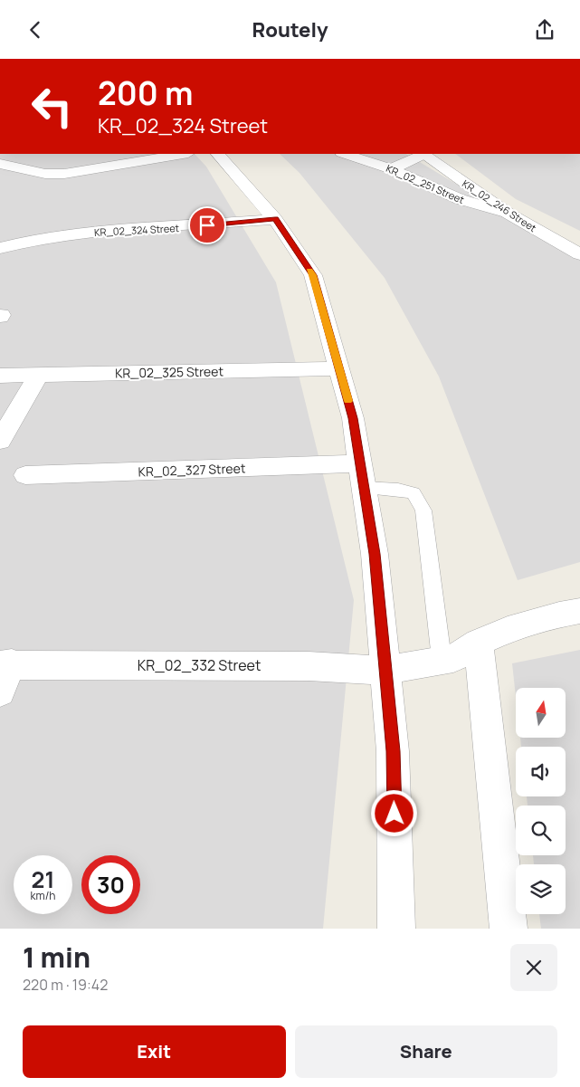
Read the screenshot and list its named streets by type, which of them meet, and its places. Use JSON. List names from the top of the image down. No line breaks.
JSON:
{"streets":{"street":["KR_02_251 Street","KR_02_246 Street","KR_02_324 Street","KR_02_325 Street","KR_02_327 Street","KR_02_332 Street"]},"crossings":[["KR_02_251 Street","KR_02_246 Street"]],"north":"top","page":{"header":"Routely","turn":["200 m","KR_02_324 Street"],"speed":"21 km/h","limit":"30","heading":["1 min","220 m · 19:42"],"buttons":["Exit","Share"]}}
